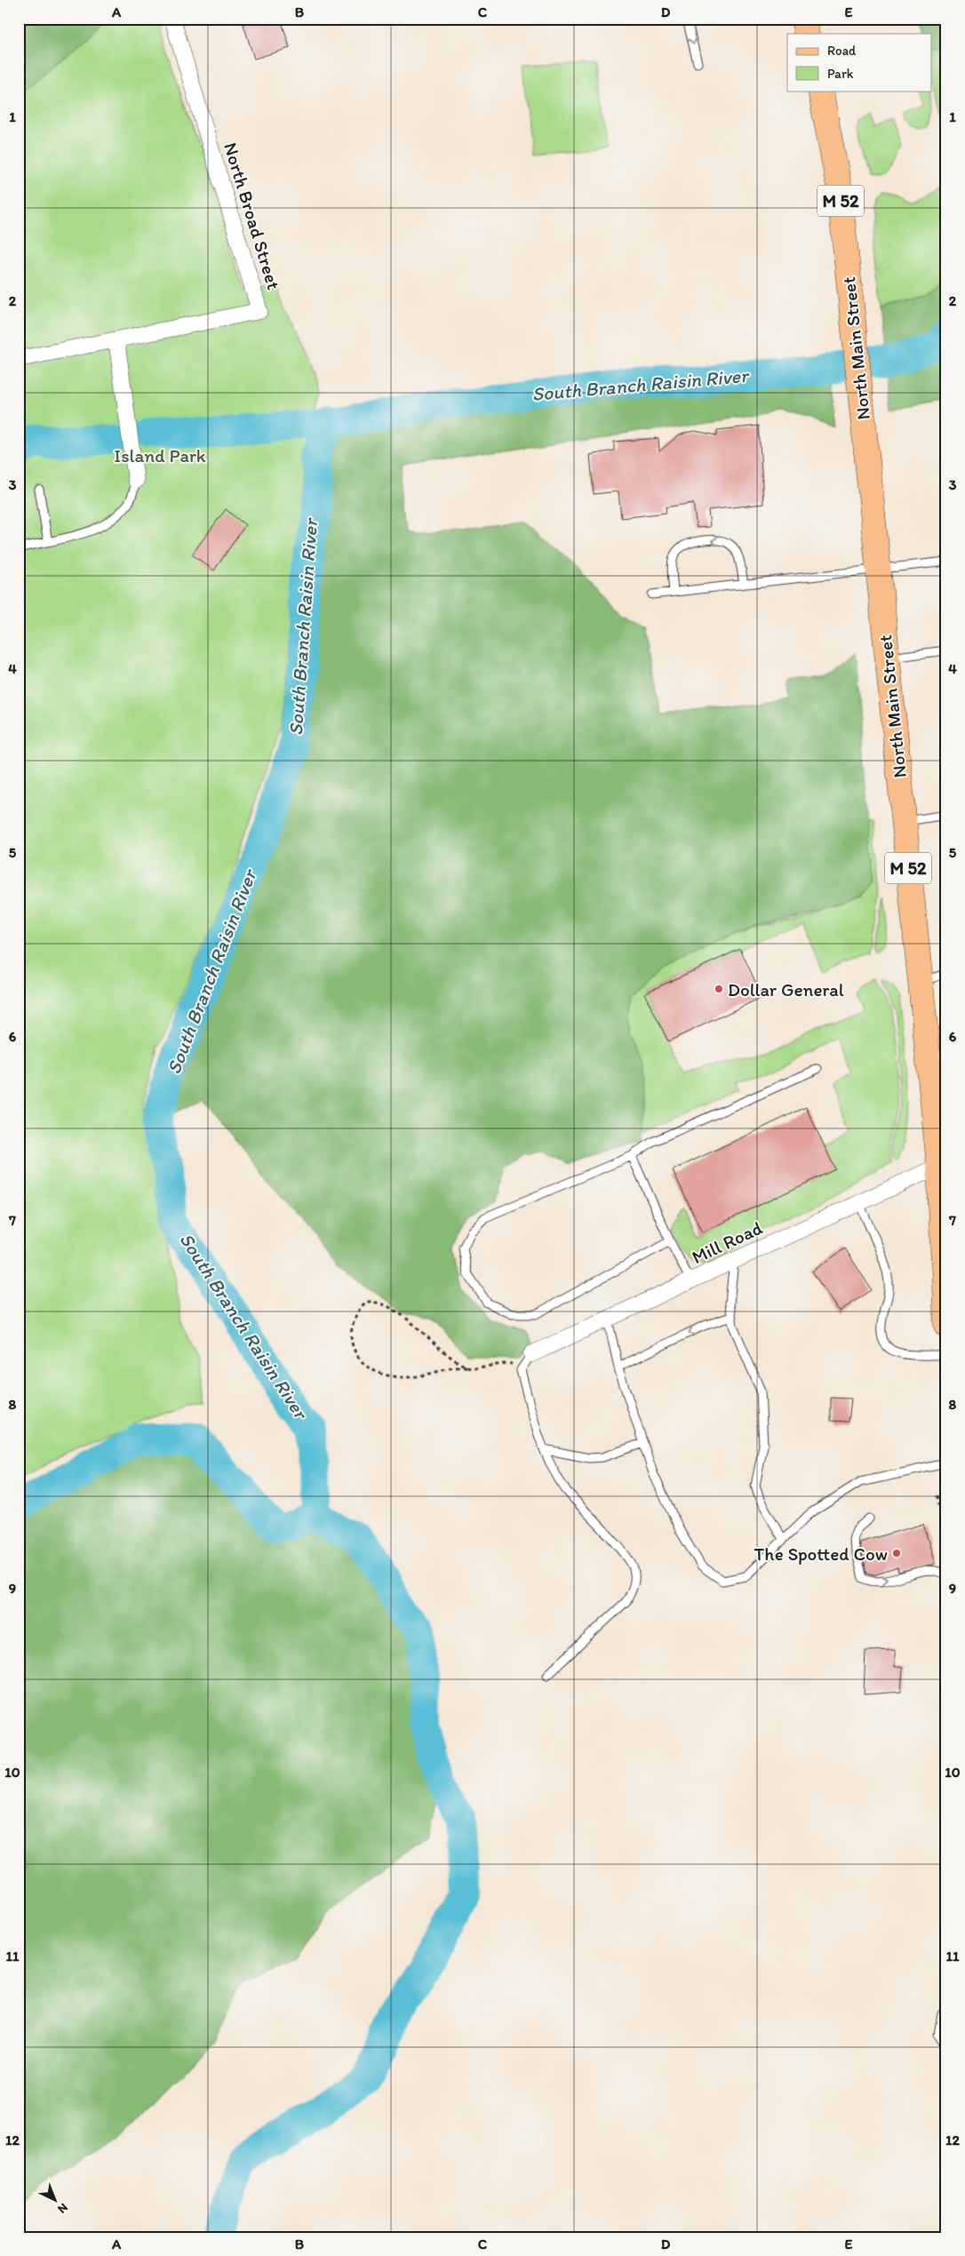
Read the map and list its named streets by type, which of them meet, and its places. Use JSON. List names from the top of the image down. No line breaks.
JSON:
{"streets":{"main road":["M 52","North Main Street"],"street":["North Broad Street","Mill Road"]},"crossings":[["North Main Street","Mill Road"]],"water":["South Branch Raisin River"],"parks":["Island Park"],"places":["Dollar General","The Spotted Cow"],"legend":["Road","Park"],"north":"bottom right","grid":{"columns":["A","B","C","D","E"],"rows":["1","2","3","4","5","6","7","8","9","10","11","12"]}}
